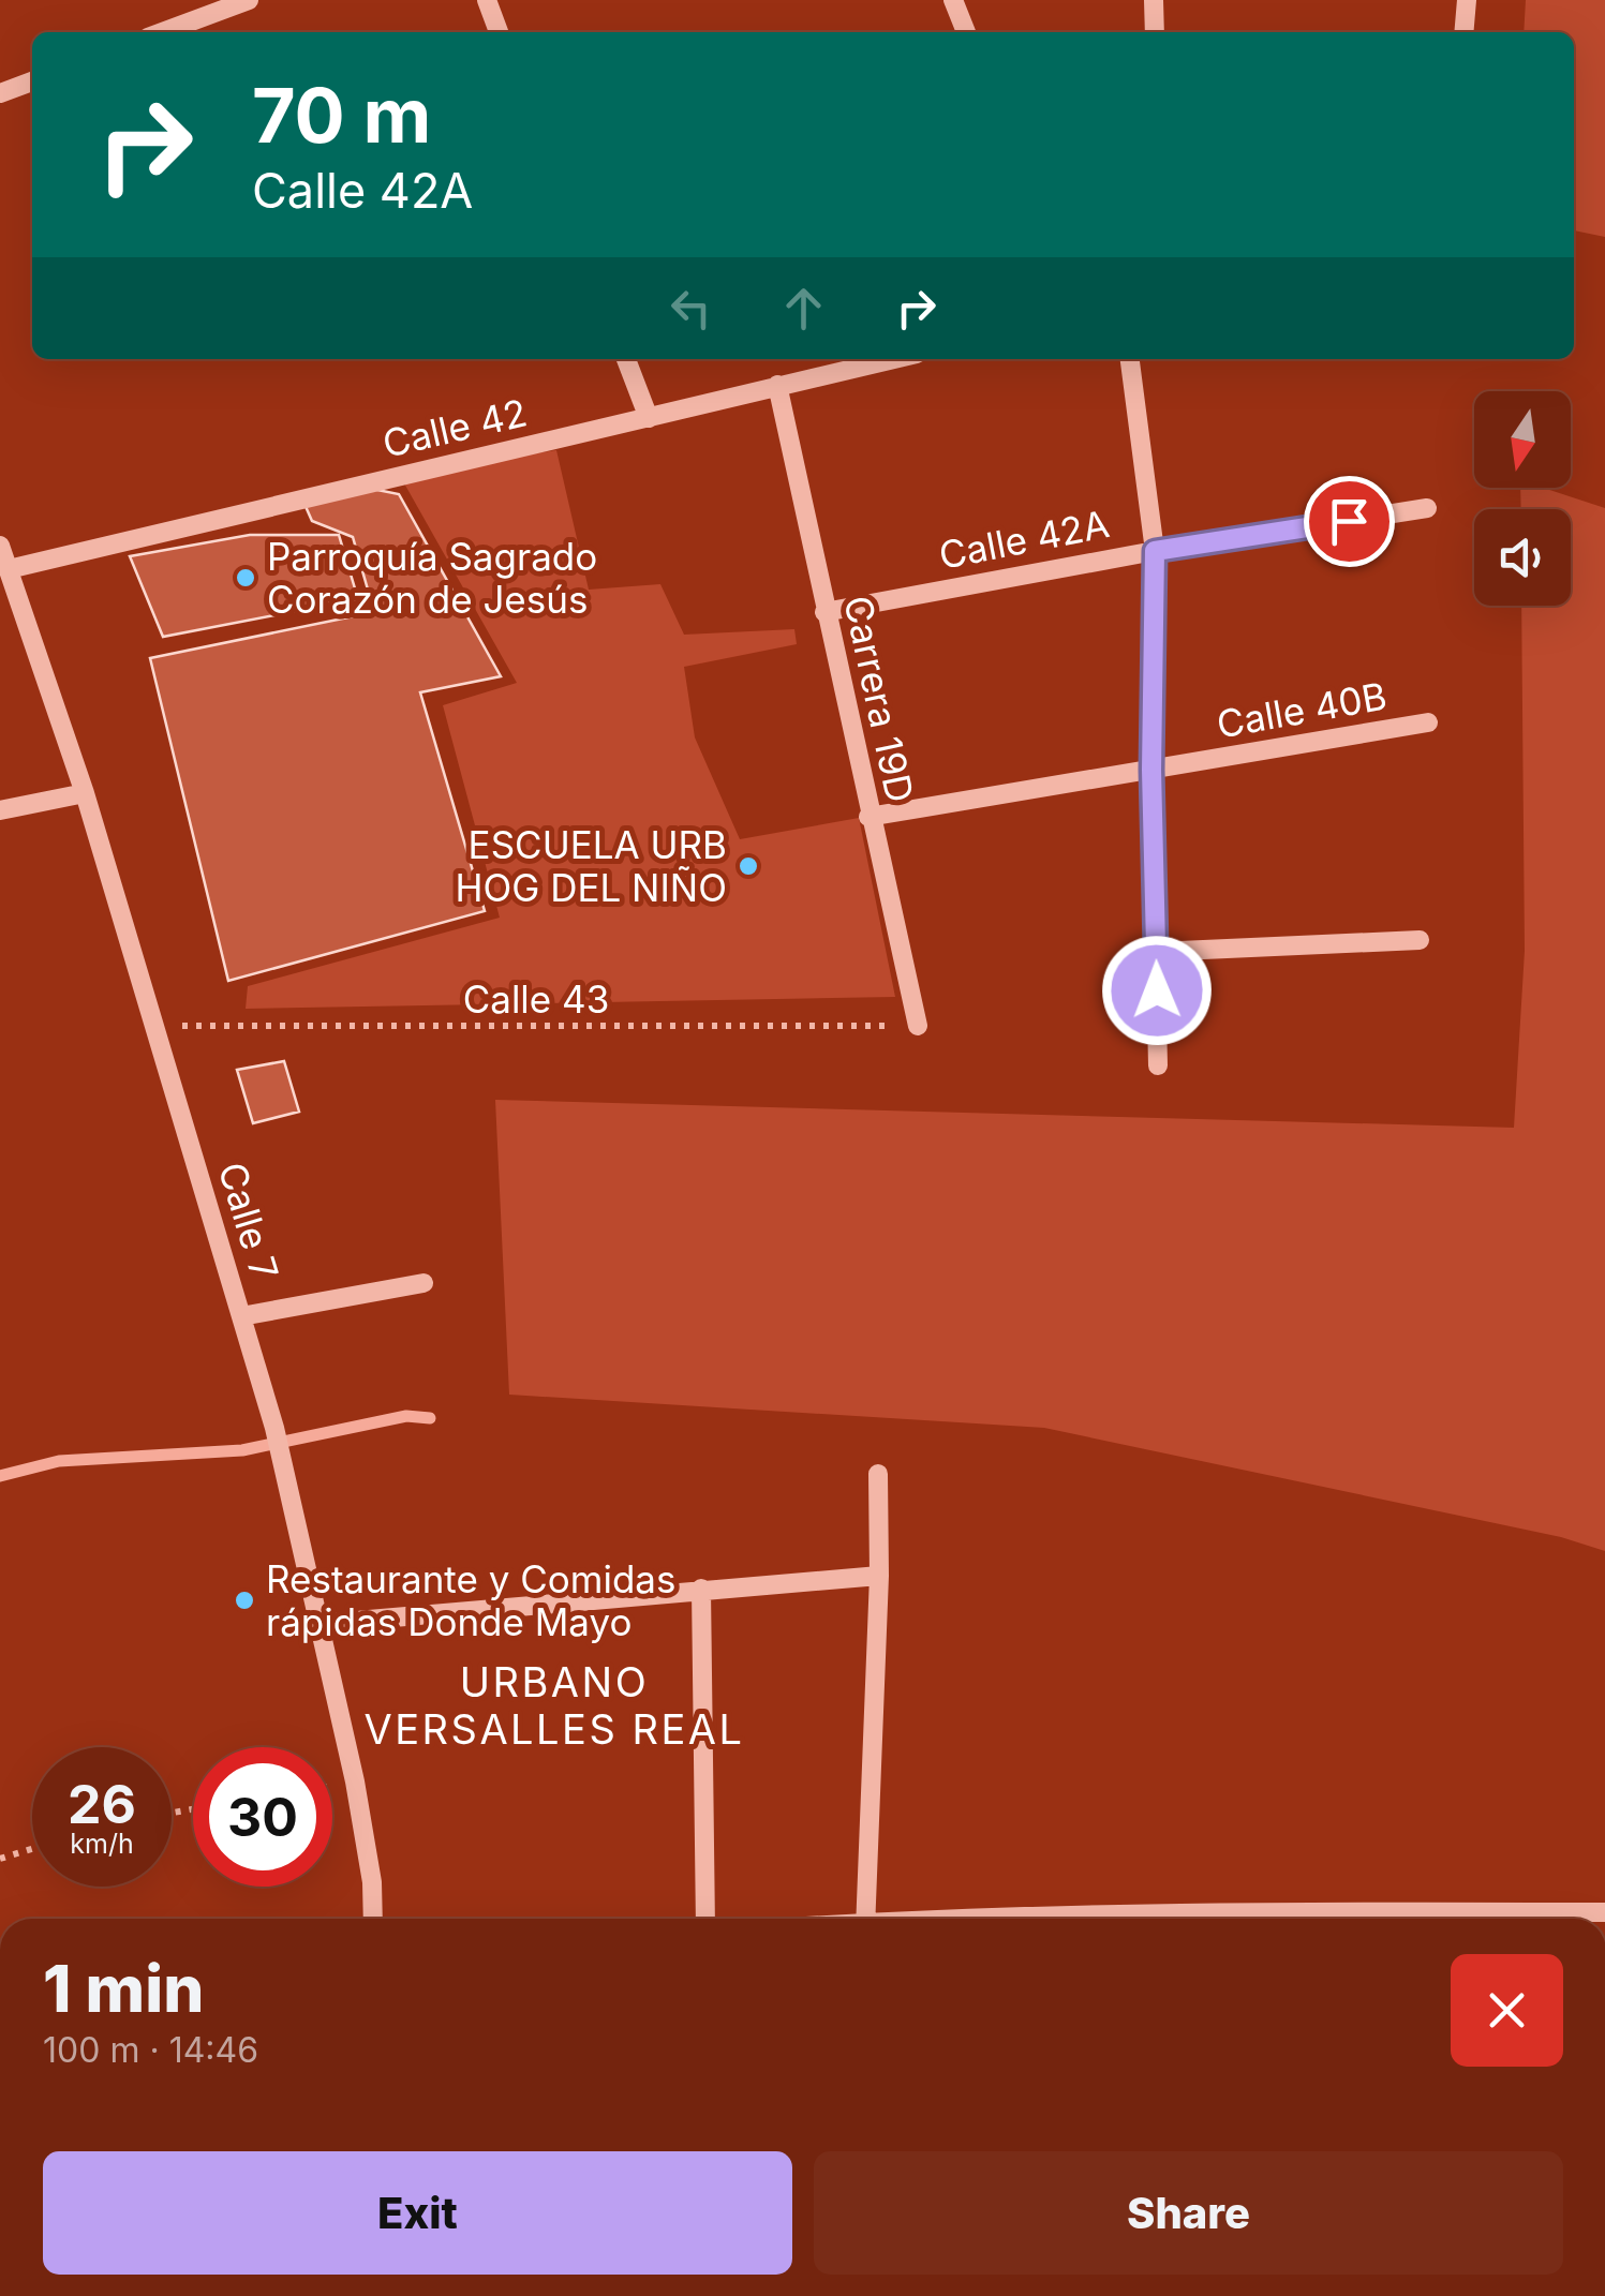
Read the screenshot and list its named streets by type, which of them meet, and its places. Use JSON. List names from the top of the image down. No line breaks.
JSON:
{"streets":{"street":["Calle 42","Calle 42A","Carrera 19D","Calle 40B","Calle 7"],"path":["Calle 43"]},"crossings":[["Calle 42","Carrera 19D"],["Calle 42","Calle 7"],["Calle 42A","Carrera 19D"],["Carrera 19D","Calle 40B"],["Carrera 19D","Calle 43"],["Calle 43","Calle 7"]],"districts":["URBANO VERSALLES REAL"],"places":["Parroquía Sagrado Corazón de Jesús","ESCUELA URB HOG DEL NIÑO","Restaurante y Comidas rápidas Donde Mayo"],"north":"bottom","page":{"turn":["70 m","Calle 42A"],"speed":"26 km/h","limit":"30","heading":["1 min","100 m · 14:46"],"buttons":["Exit","Share"]}}
